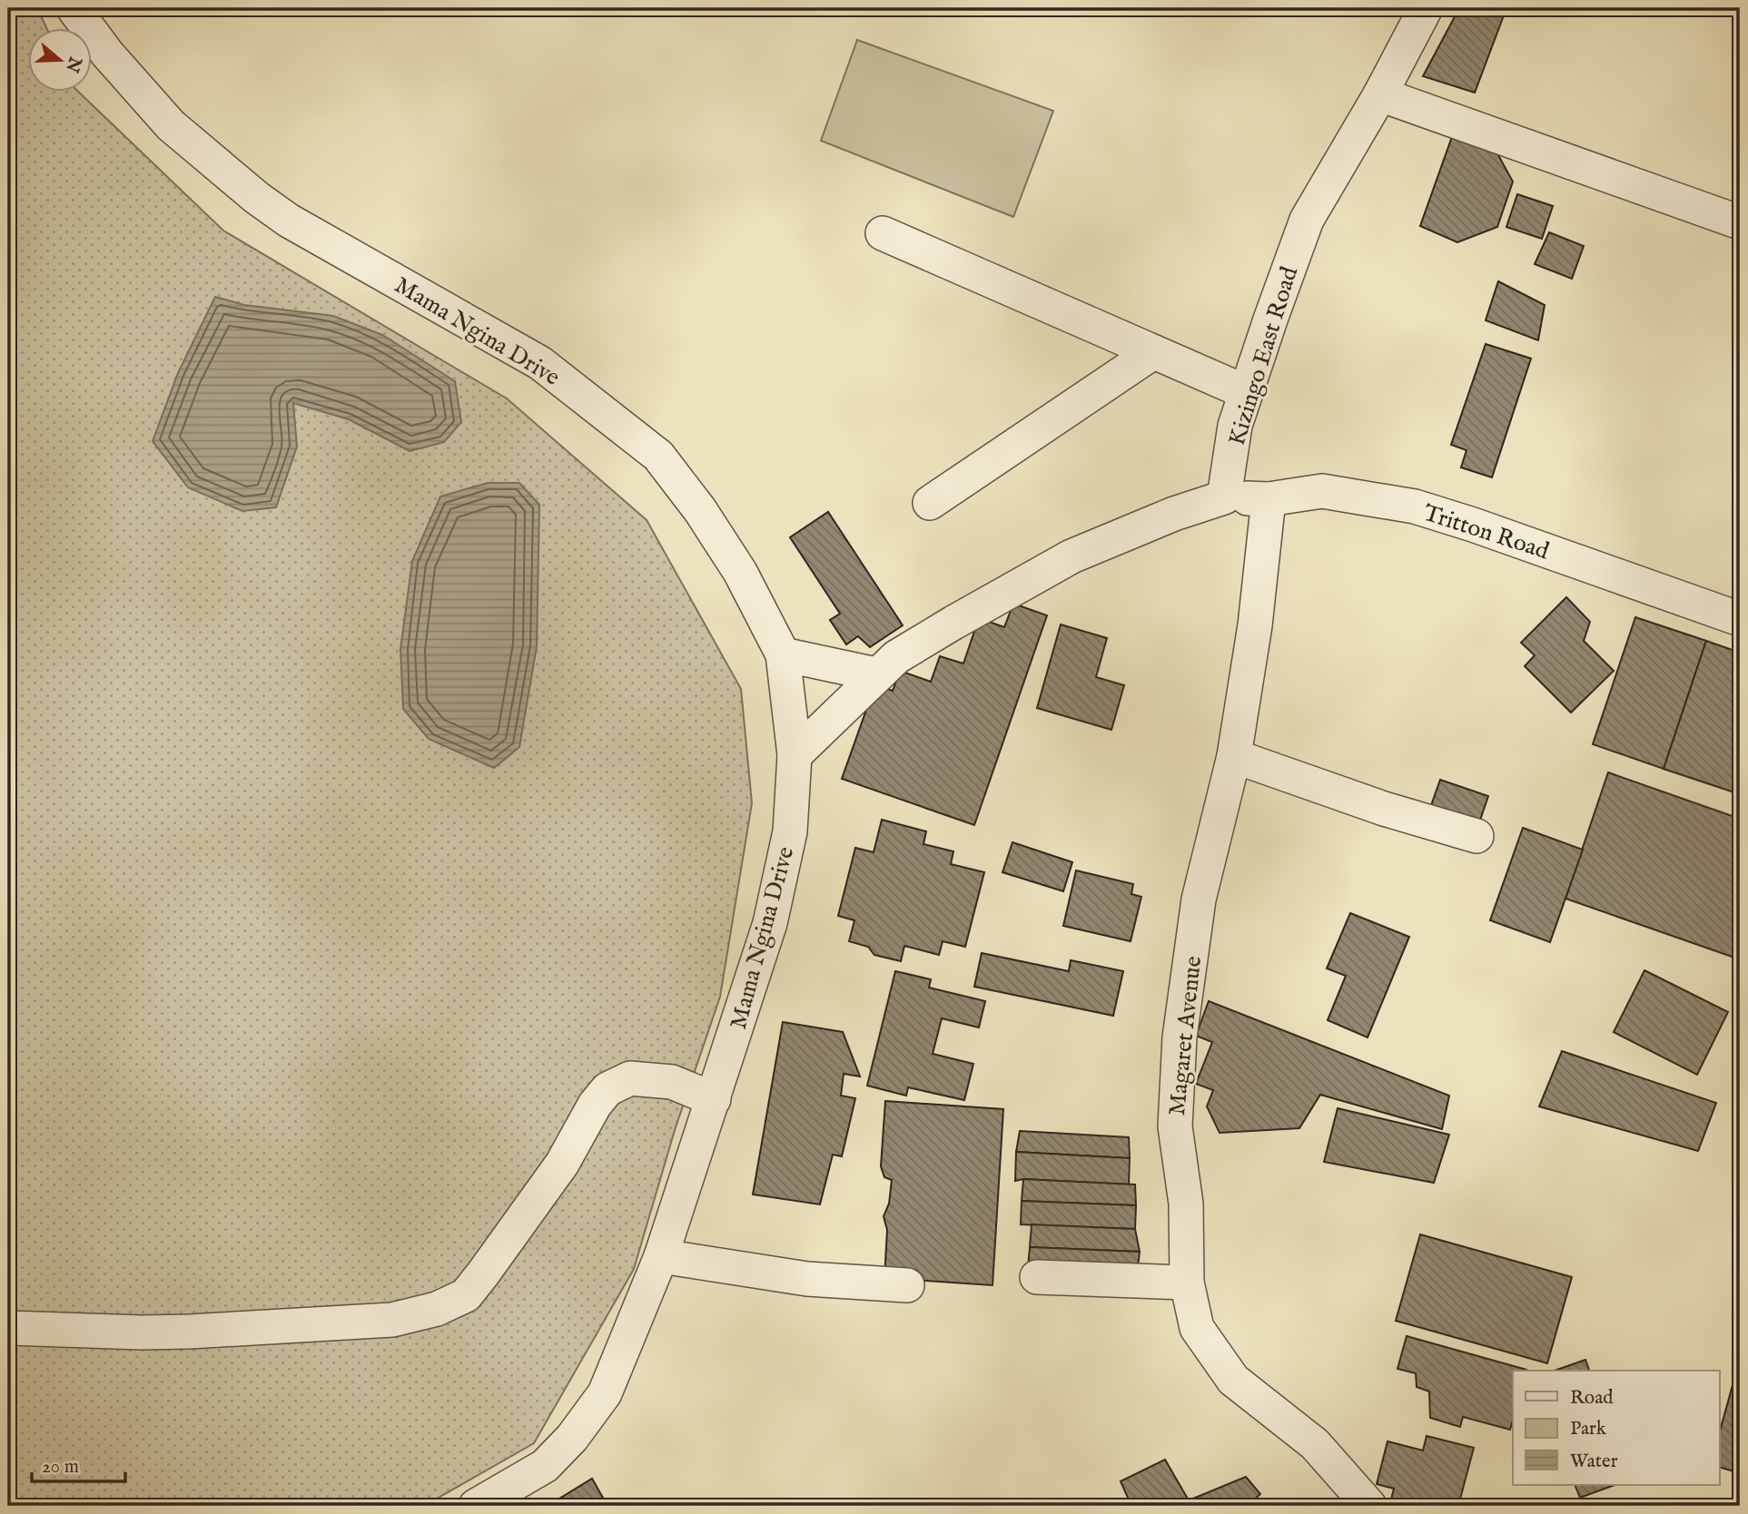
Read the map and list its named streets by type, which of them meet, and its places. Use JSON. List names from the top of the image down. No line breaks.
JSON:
{"streets":{"street":["Mama Ngina Drive","Kizingo East Road","Tritton Road","Magaret Avenue"]},"crossings":[["Kizingo East Road","Tritton Road"],["Tritton Road","Magaret Avenue"]],"legend":["Road","Park","Water"],"scale_bar":"20 m","north":"right"}
